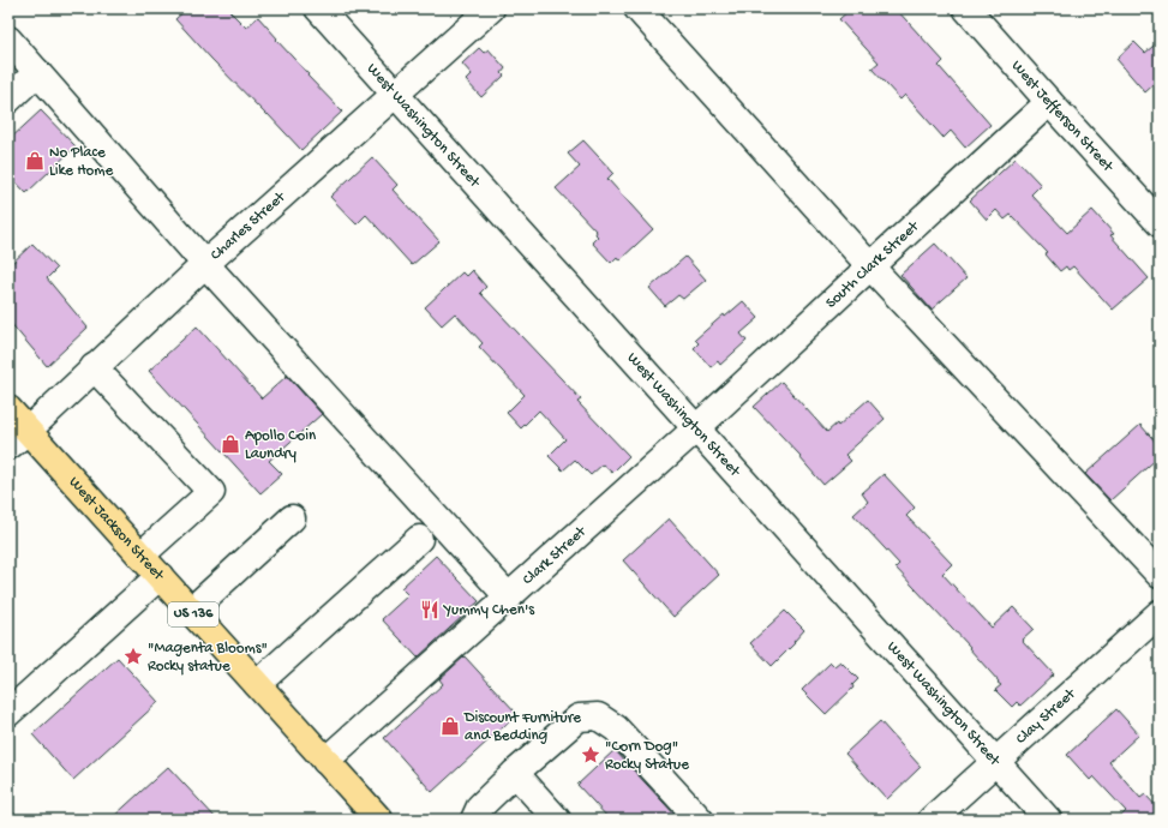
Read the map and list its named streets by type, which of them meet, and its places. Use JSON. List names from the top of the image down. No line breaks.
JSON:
{"streets":{"main road":["West Jackson Street","US 136"],"street":["West Jefferson Street","West Washington Street","Charles Street","South Clark Street","Clark Street","Clay Street"]},"crossings":[["West Jefferson Street","South Clark Street"],["West Washington Street","Charles Street"],["West Washington Street","South Clark Street"],["West Washington Street","Clark Street"],["West Washington Street","Clay Street"],["Charles Street","West Jackson Street"],["South Clark Street","Clark Street"],["West Jackson Street","Clark Street"]],"places":{"shop":["No Place Like Home","Apollo Coin Laundry","Discount Furniture and Bedding"],"restaurant":["Yummy Chen's"],"place":["\"Magenta Blooms\" Rocky statue","\"Corn Dog\" Rocky Statue"]}}
